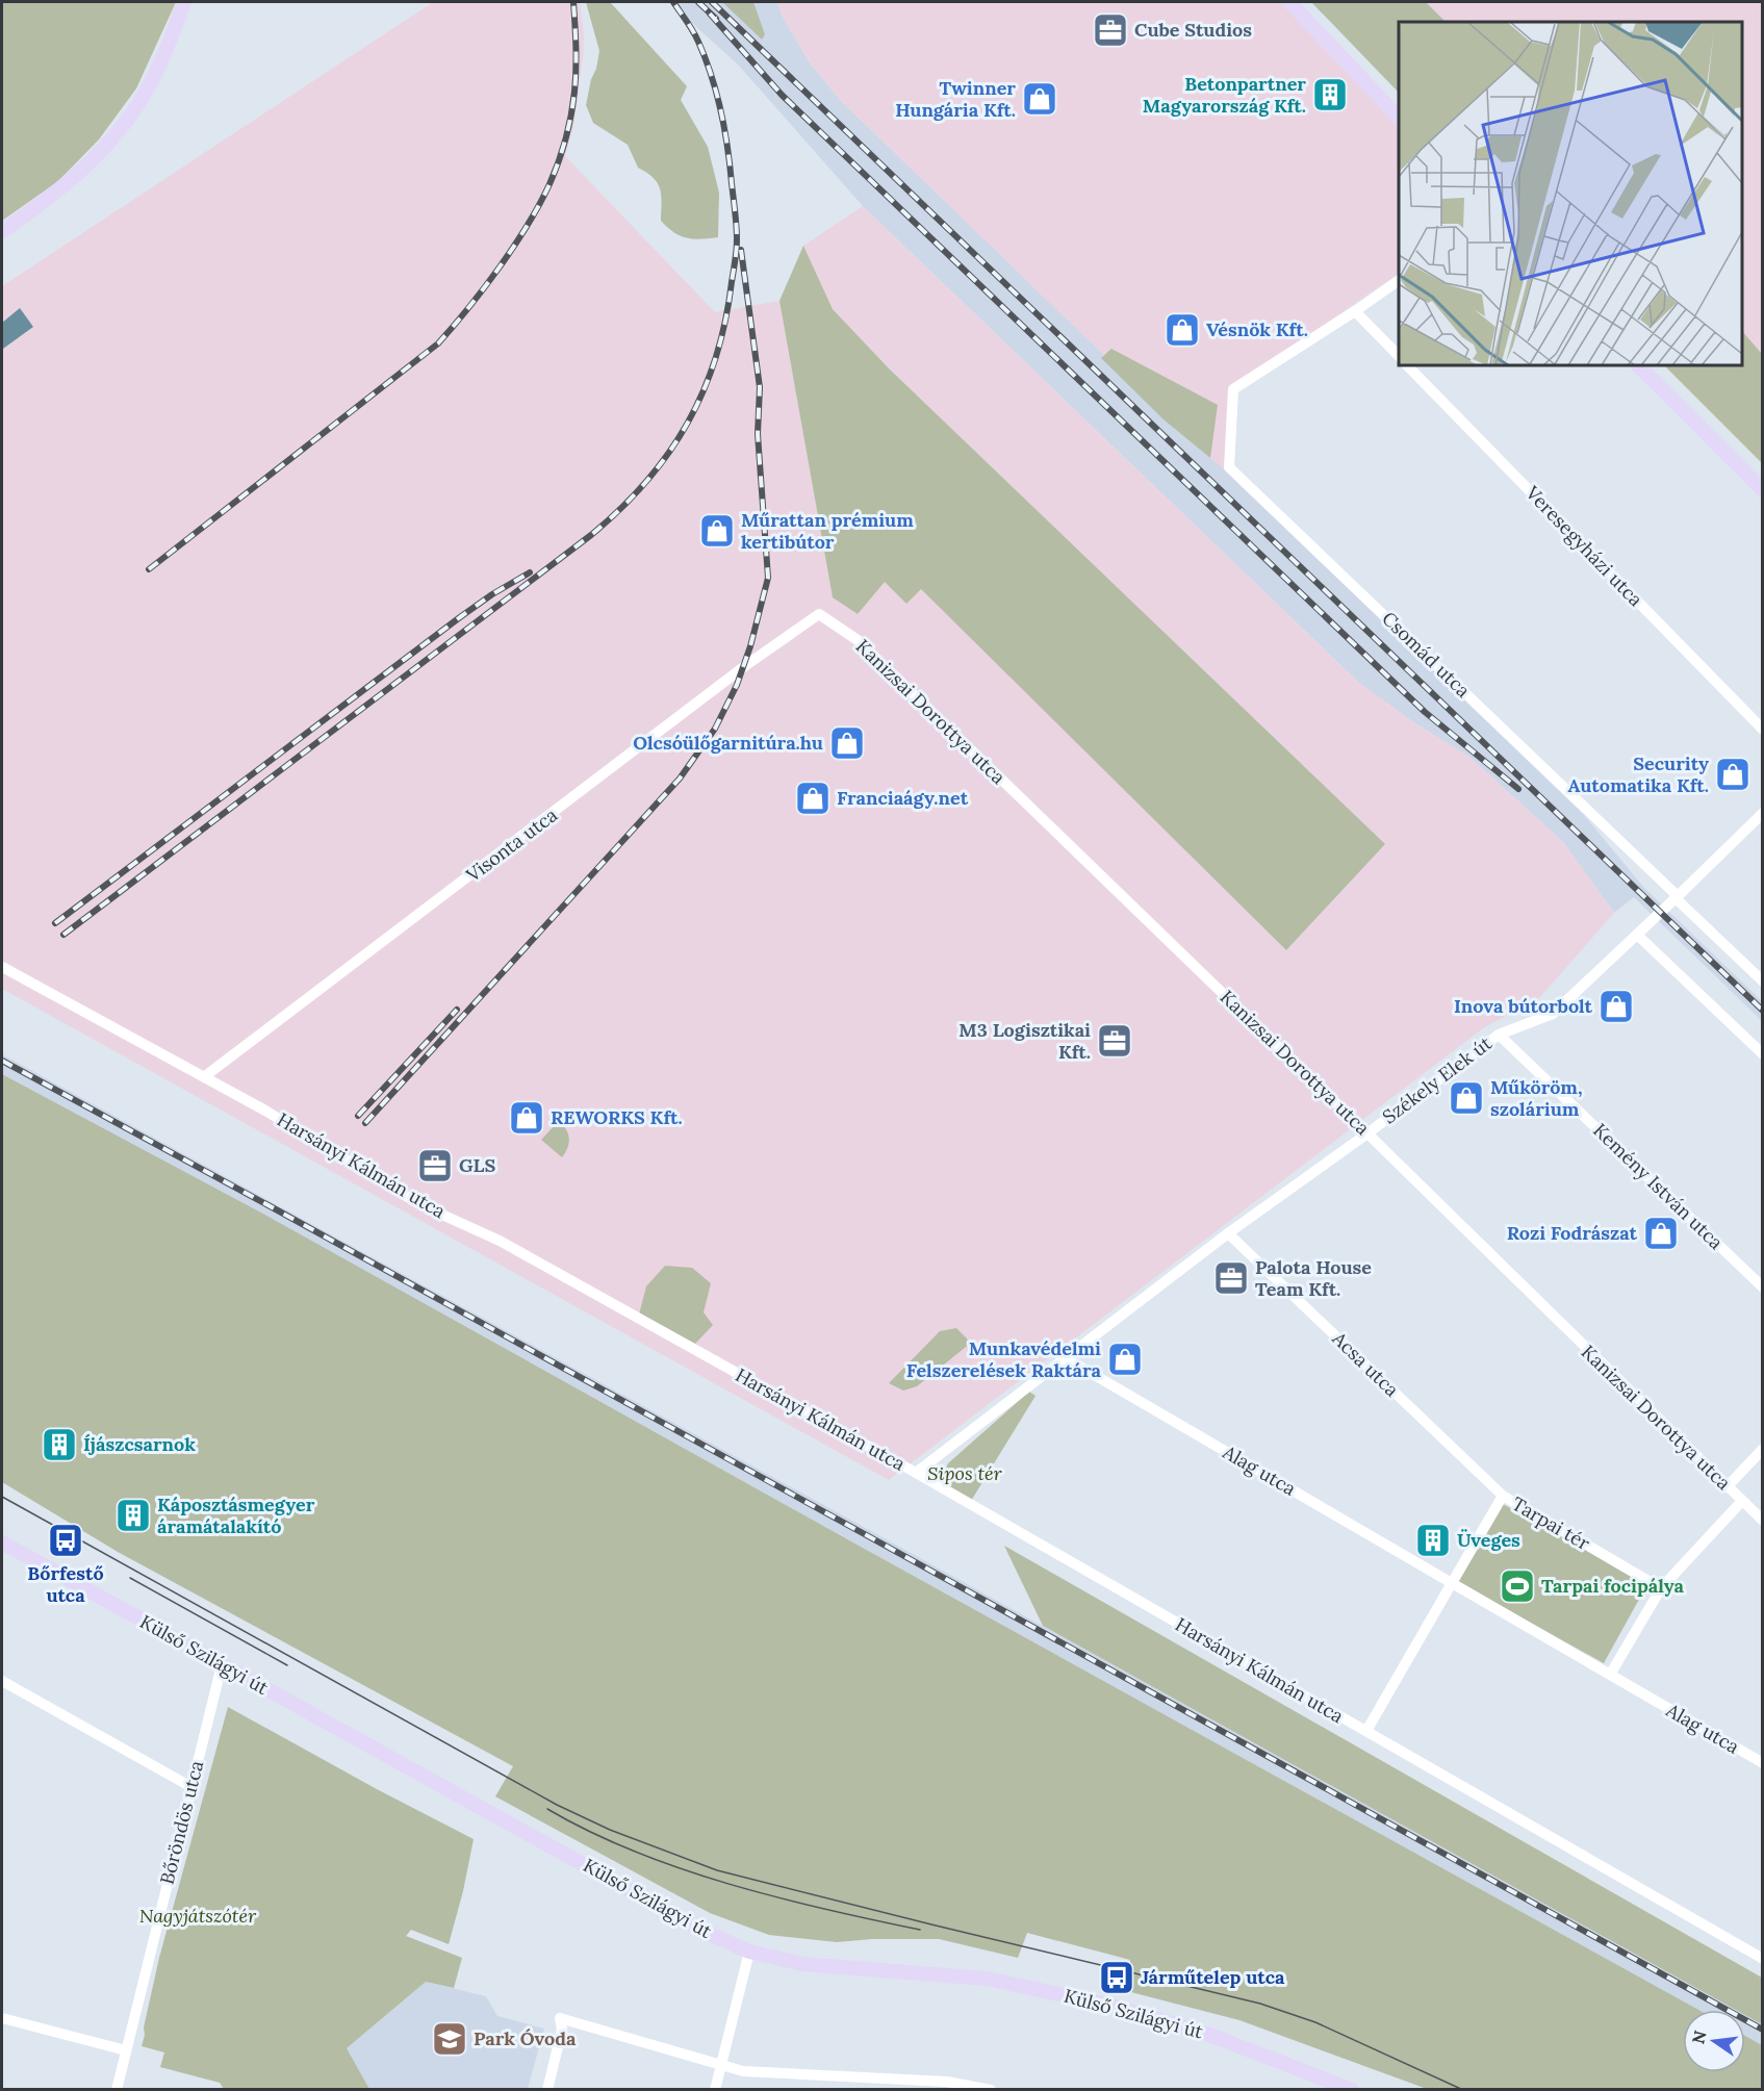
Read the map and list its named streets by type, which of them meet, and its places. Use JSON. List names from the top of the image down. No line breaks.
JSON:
{"streets":{"street":["Veresegyházi utca","Csomád utca","Kanizsai Dorottya utca","Visonta utca","Székely Elek út","Harsányi Kálmán utca","Kemény István utca","Acsa utca","Alag utca","Tarpai tér","Külső Szilágyi út","Bőröndös utca"]},"crossings":[["Csomád utca","Székely Elek út"],["Kanizsai Dorottya utca","Visonta utca"],["Kanizsai Dorottya utca","Székely Elek út"],["Visonta utca","Harsányi Kálmán utca"],["Székely Elek út","Kemény István utca"],["Székely Elek út","Acsa utca"],["Székely Elek út","Alag utca"],["Harsányi Kálmán utca","Tarpai tér"],["Acsa utca","Tarpai tér"],["Alag utca","Tarpai tér"],["Külső Szilágyi út","Bőröndös utca"]],"parks":["Sipos tér","Nagyjátszótér"],"places":{"office":["Cube Studios","M3 Logisztikai Kft.","GLS","Palota House Team Kft."],"building":["Betonpartner Magyarország Kft.","Íjászcsarnok","Káposztásmegyer áramátalakító","Üveges"],"shop":["Twinner Hungária Kft.","Vésnök Kft.","Műrattan prémium kertibútor","Olcsóülőgarnitúra.hu","Security Automatika Kft.","Franciaágy.net","Inova bútorbolt","Műköröm, szolárium","REWORKS Kft.","Rozi Fodrászat","Munkavédelmi Felszerelések Raktára"],"bus stop":["Bőrfestő utca","Járműtelep utca"],"sports":["Tarpai focipálya"],"school or university":["Park Óvoda"]},"north":"left"}
